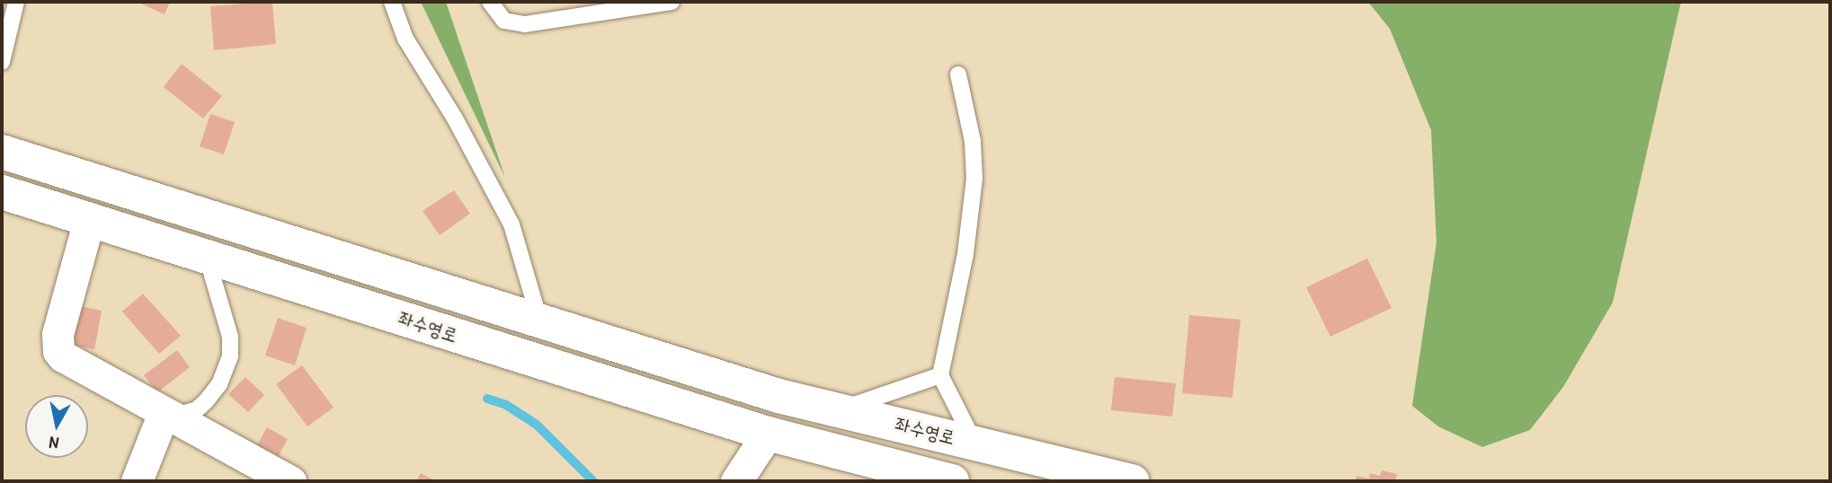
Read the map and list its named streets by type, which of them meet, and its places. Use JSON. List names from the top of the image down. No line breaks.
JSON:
{"streets":{"street":["좌수영로"]},"north":"bottom"}
